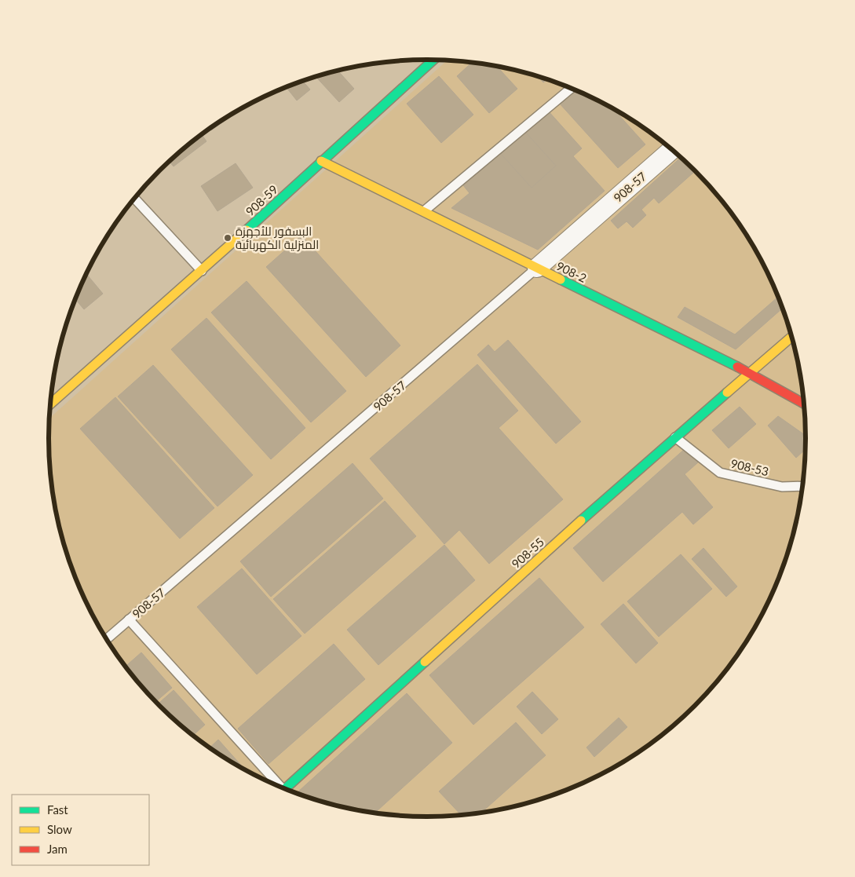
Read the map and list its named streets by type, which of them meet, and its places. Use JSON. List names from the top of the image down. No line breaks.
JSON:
{"streets":{"street":["908-57","908-59","908-2","908-55"],"lane":["908-53"]},"crossings":[["908-57","908-2"],["908-59","908-2"],["908-2","908-55"],["908-53","908-55"]],"places":["البسفور للأجهزة المنزلية الكهربائية"],"legend":["Fast","Slow","Jam"]}
